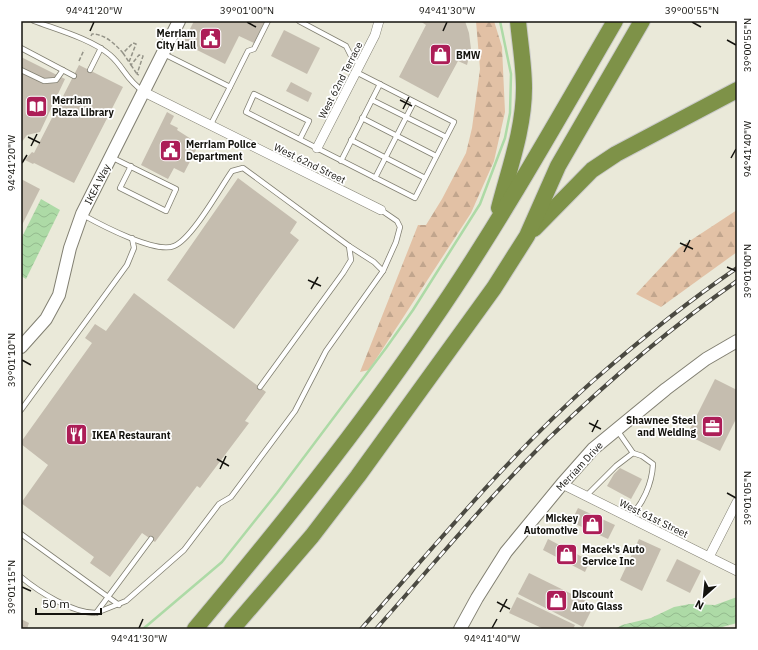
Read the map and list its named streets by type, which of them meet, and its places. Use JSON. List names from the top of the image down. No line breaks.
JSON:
{"streets":{"main road":["IKEA Way","Merriam Drive"],"street":["West 62nd Terrace","West 62nd Street","West 61st Street"]},"crossings":[["West 62nd Street","IKEA Way"],["Merriam Drive","West 61st Street"]],"places":{"public building":["Merriam City Hall","Merriam Police Department"],"shop":["BMW","Mickey Automotive","Macek's Auto Service Inc","Discount Auto Glass"],"library":["Merriam Plaza Library"],"office":["Shawnee Steel and Welding"],"restaurant":["IKEA Restaurant"]},"scale_bar":"50 m","north":"bottom left","coordinates":["94°41'20\"W","39°01'00\"N","94°41'30\"W","39°00'55\"N","94°41'40\"W","39°01'10\"N","39°01'05\"N","39°01'15\"N"]}
